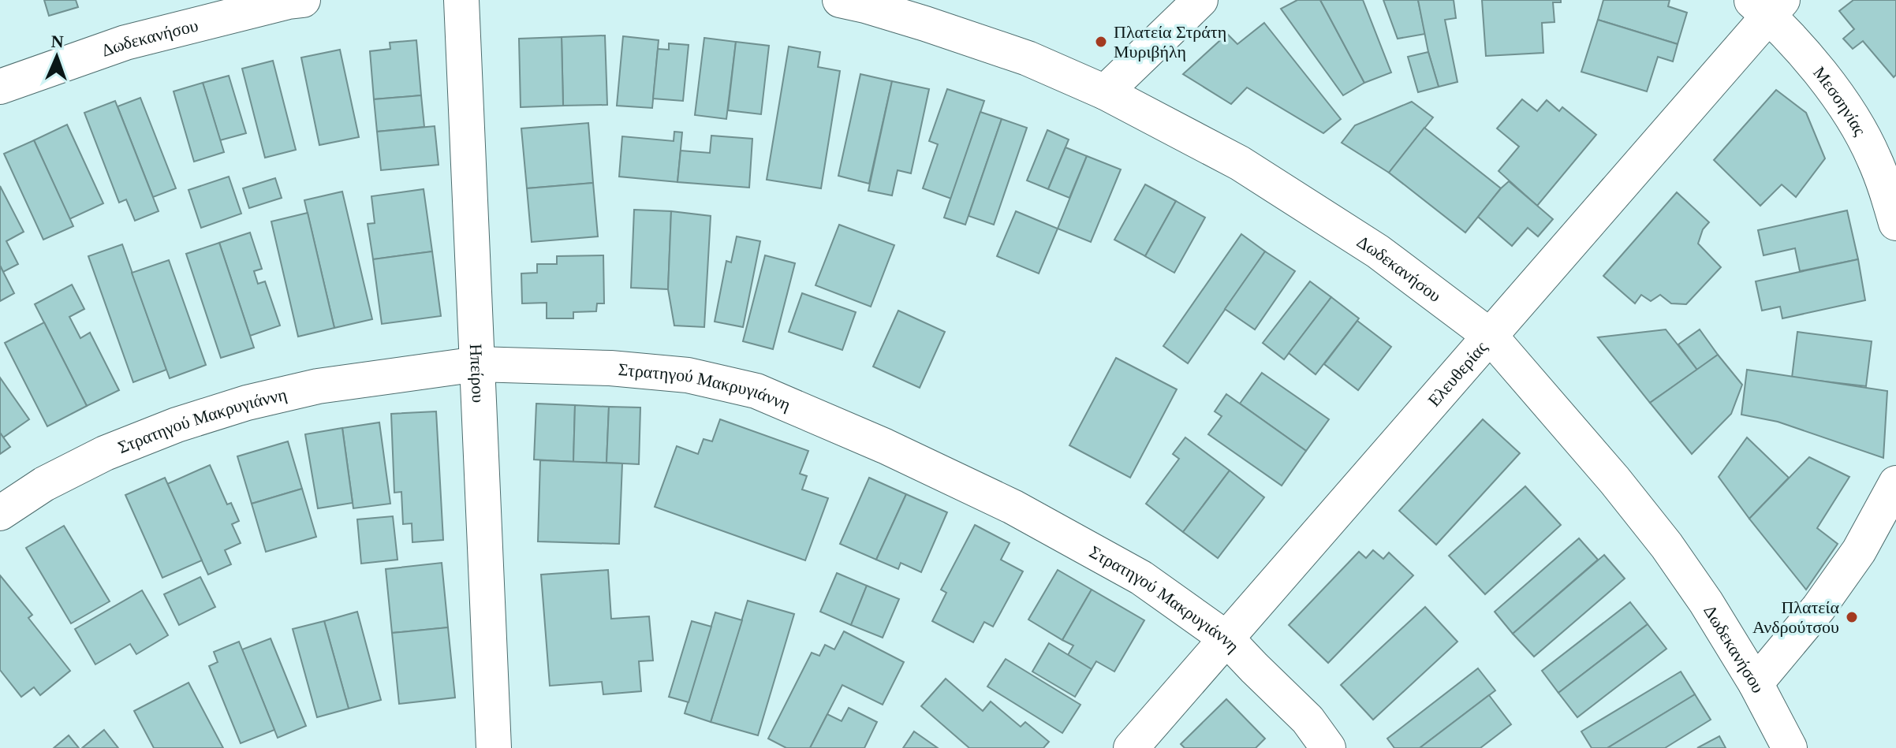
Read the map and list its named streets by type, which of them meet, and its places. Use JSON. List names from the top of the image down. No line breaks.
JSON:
{"streets":{"street":["Δωδεκανήσου","Μεσσηνίας","Ελευθερίας","Ηπείρου","Στρατηγού Μακρυγιάννη"]},"crossings":[["Δωδεκανήσου","Ελευθερίας"],["Μεσσηνίας","Ελευθερίας"],["Ελευθερίας","Στρατηγού Μακρυγιάννη"],["Ηπείρου","Στρατηγού Μακρυγιάννη"]],"places":["Πλατεία Στράτη Μυριβήλη","Πλατεία Ανδρούτσου"],"north":"top"}
